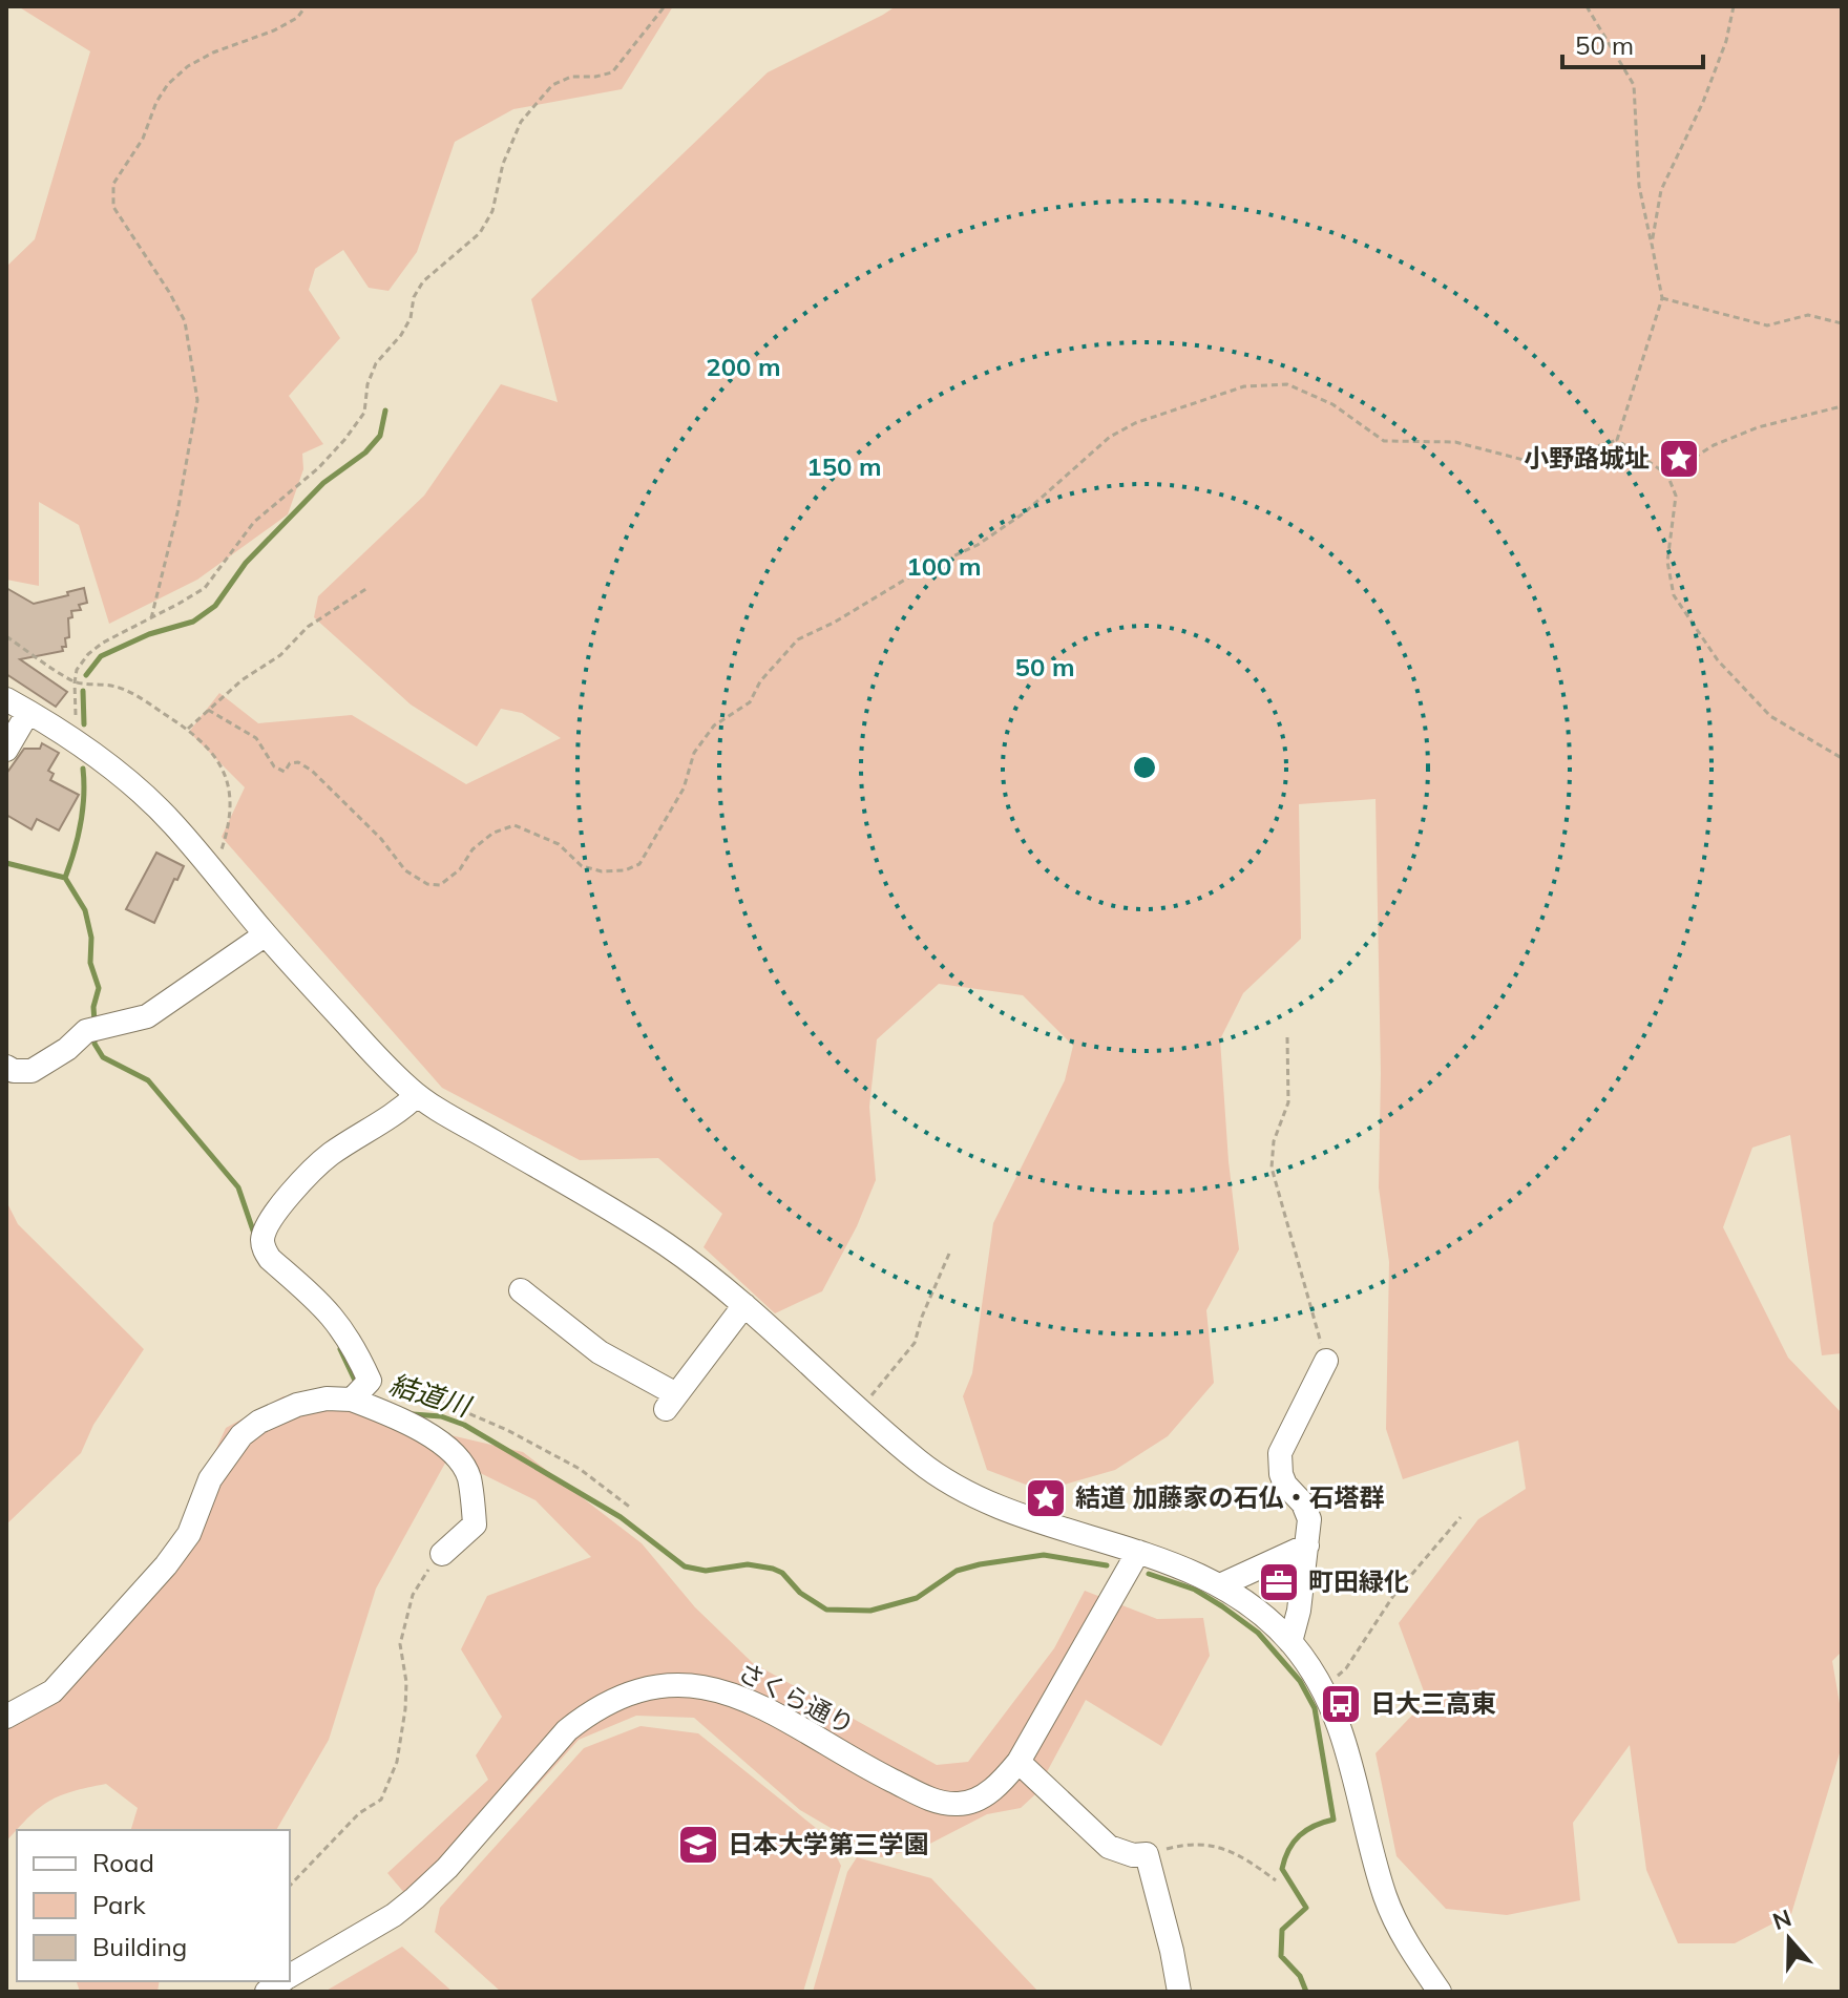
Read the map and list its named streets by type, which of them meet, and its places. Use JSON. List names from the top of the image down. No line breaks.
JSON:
{"streets":{"street":["さくら通り"]},"water":["結道川"],"places":{"place":["小野路城址","結道 加藤家の石仏・石塔群"],"office":["町田緑化"],"bus stop":["日大三高東"],"school or university":["日本大学第三学園"]},"legend":["Road","Park","Building"],"scale_bar":"50 m","north":"top","rings":["200 m","150 m","100 m","50 m"]}
